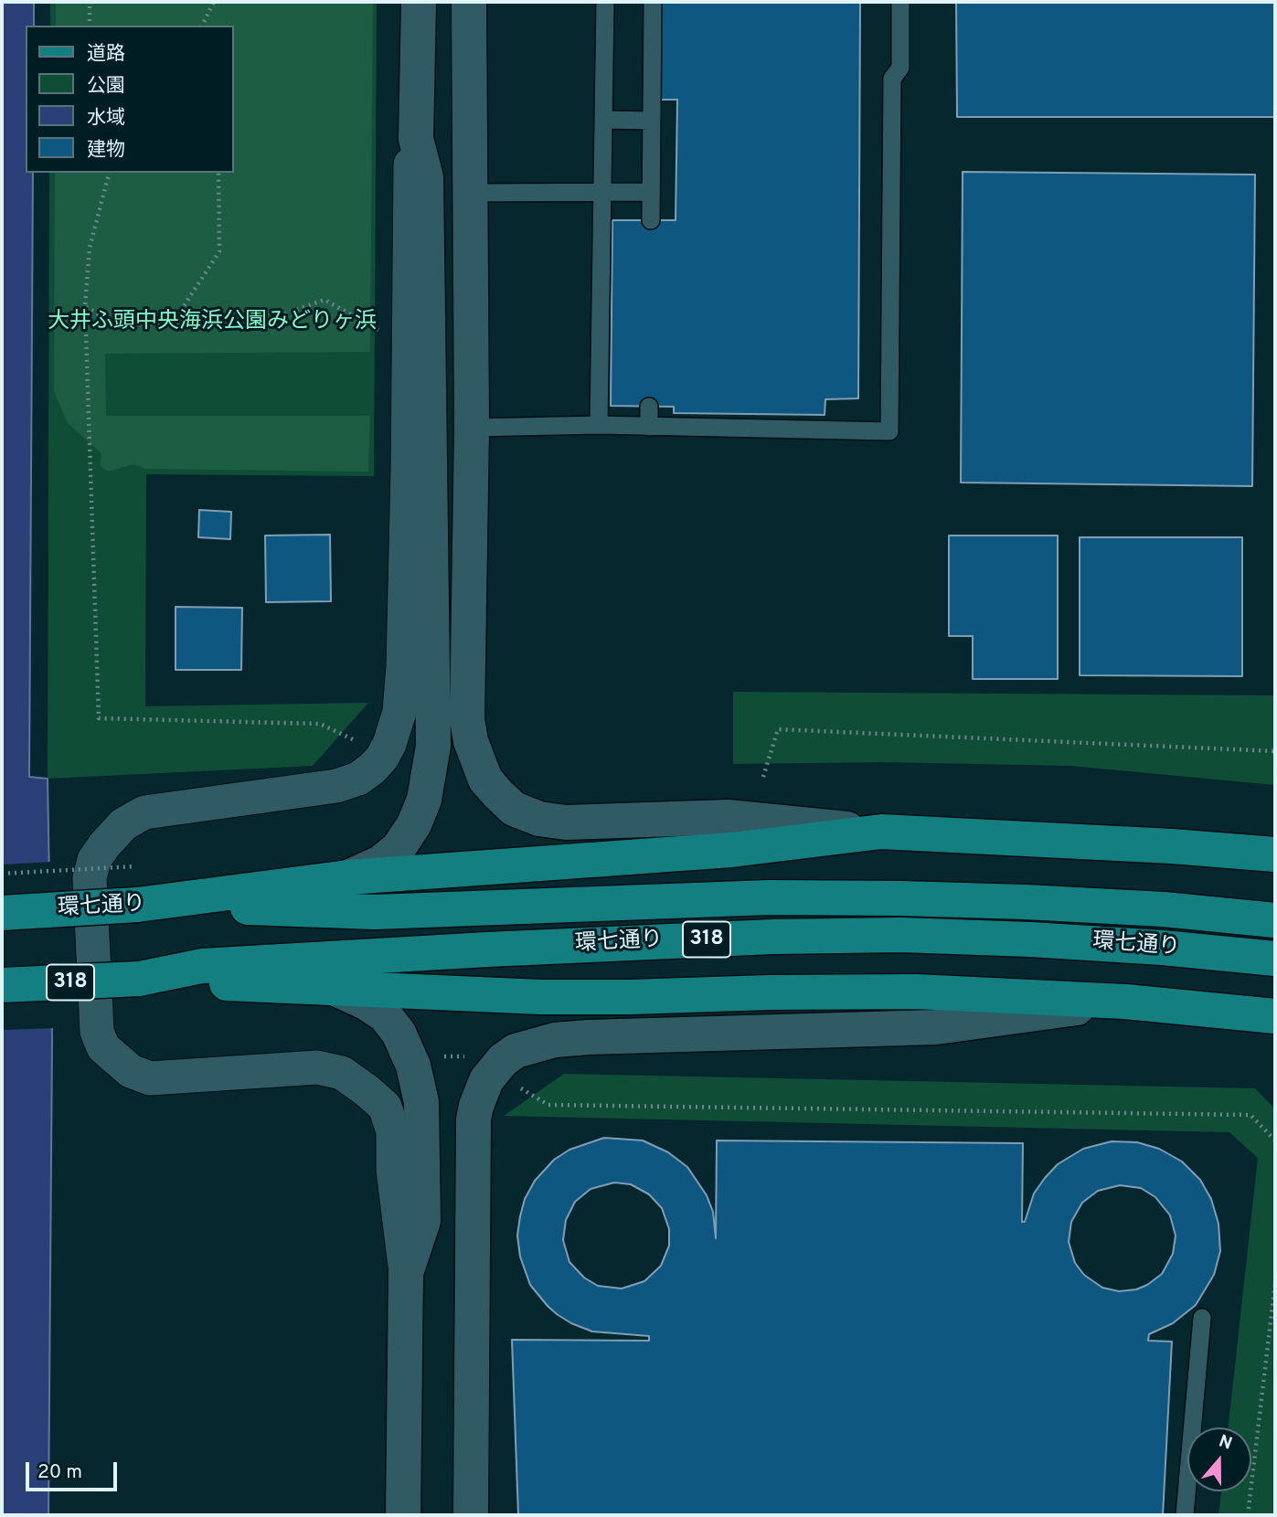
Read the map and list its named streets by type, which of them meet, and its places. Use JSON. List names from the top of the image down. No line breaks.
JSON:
{"streets":{"main road":["環七通り","318"]},"crossings":[["環七通り","318"]],"parks":["大井ふ頭中央海浜公園みどりヶ浜"],"legend":["道路","公園","水域","建物"],"scale_bar":"20 m","north":"top"}
